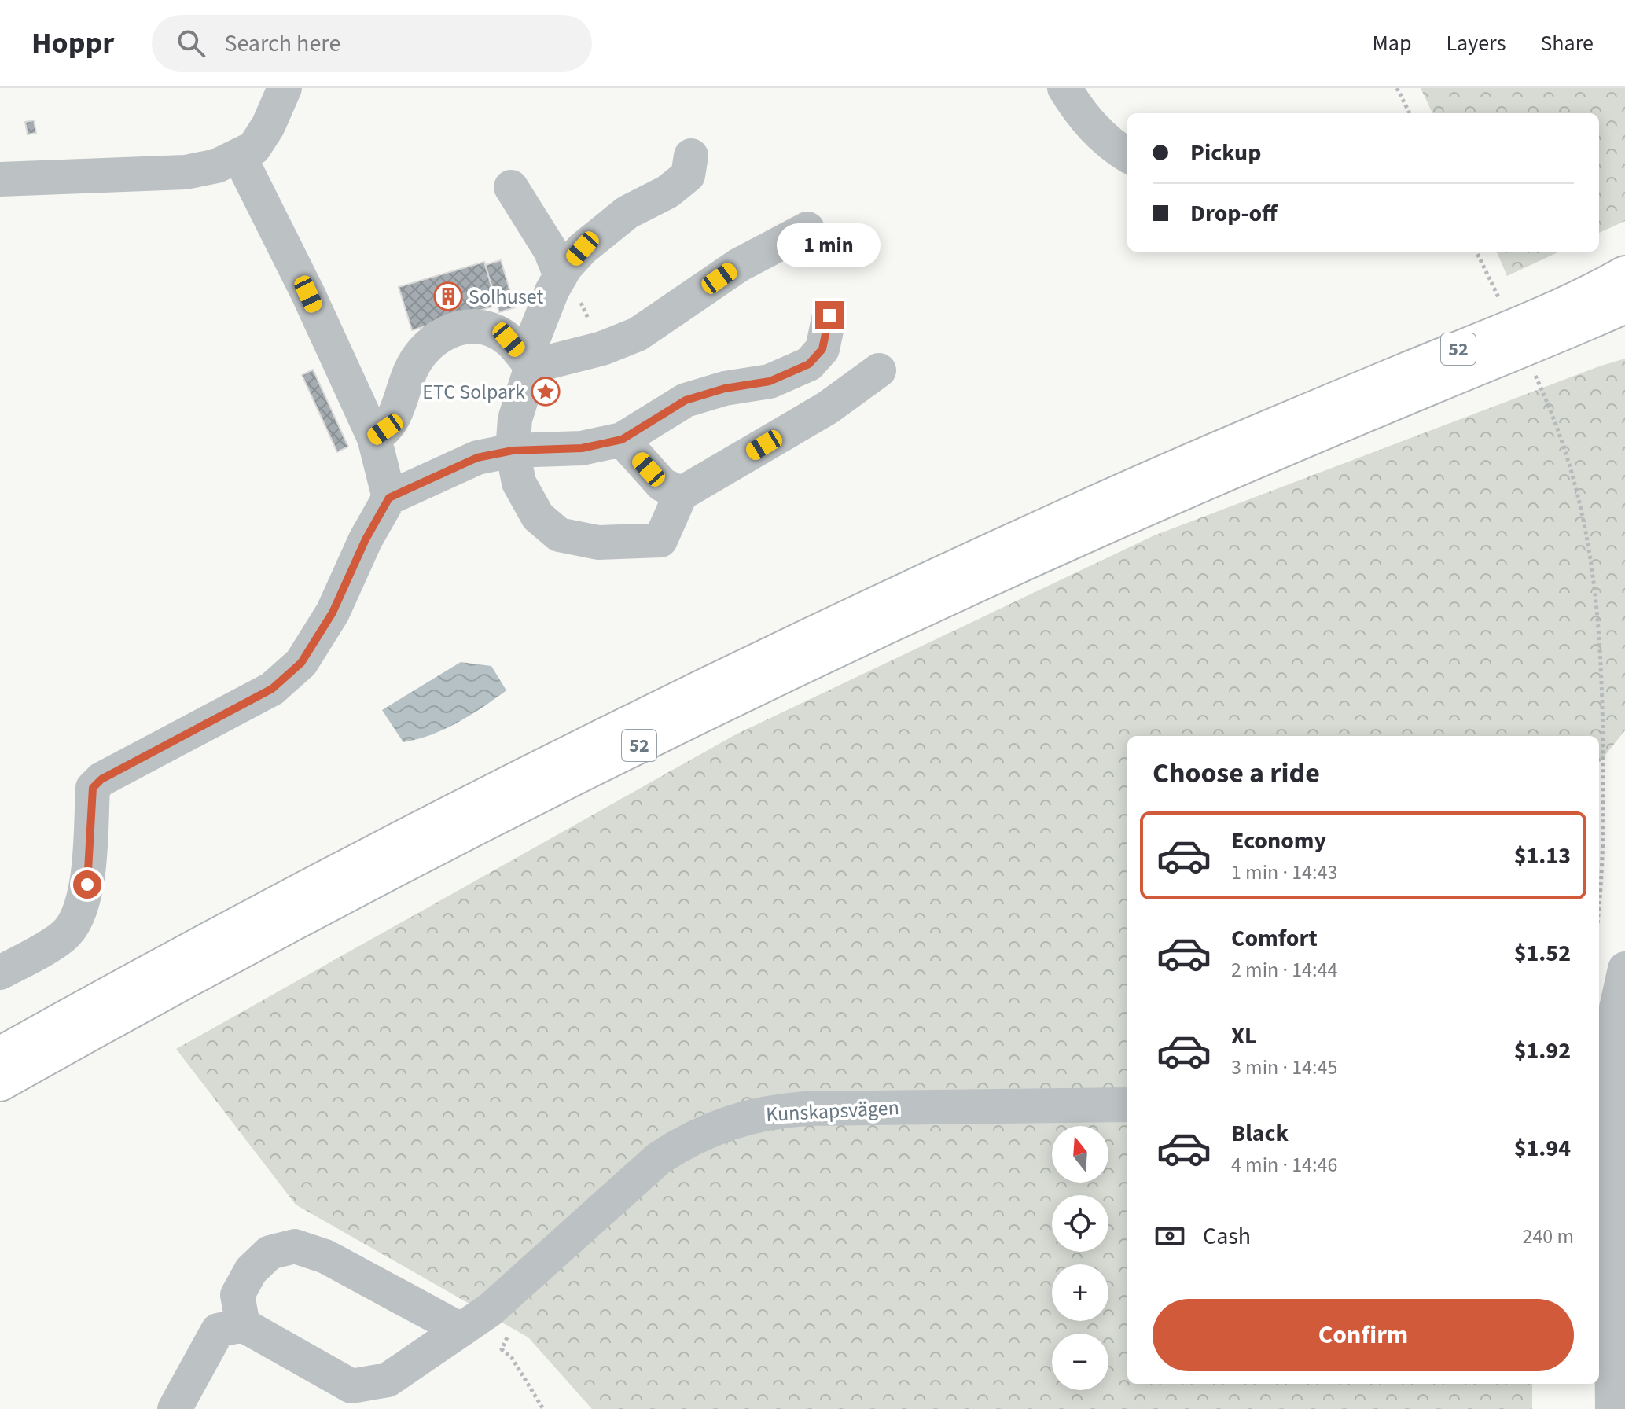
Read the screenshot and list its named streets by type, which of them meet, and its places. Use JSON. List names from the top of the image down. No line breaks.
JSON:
{"streets":{"main road":["52"],"street":["Kunskapsvägen"]},"places":{"building":["Solhuset"],"place":["ETC Solpark"]},"north":"top","page":{"header":"Hoppr","search":"Search here","nav":["Map","Layers","Share"],"banner":["Pickup","Drop-off"],"bubble":"1 min","heading":"Choose a ride","list":[{"name":"Economy","note":"1 min · 14:43","value":"$1.13"},{"name":"Comfort","note":"2 min · 14:44","value":"$1.52"},{"name":"XL","note":"3 min · 14:45","value":"$1.92"},{"name":"Black","note":"4 min · 14:46","value":"$1.94"}],"map_buttons":["+","−"],"pay":["Cash","240 m"],"buttons":"Confirm"}}
